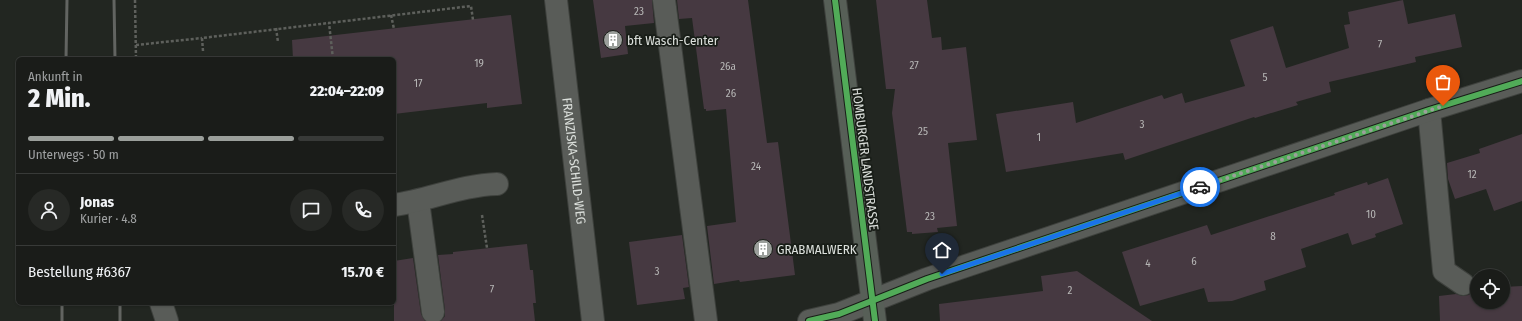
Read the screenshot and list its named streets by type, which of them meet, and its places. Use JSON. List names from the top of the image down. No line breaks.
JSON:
{"streets":{"main road":["HOMBURGER LANDSTRASSE"],"street":["FRANZISKA-SCHILD-WEG"]},"places":{"building":["bft Wasch-Center","GRABMALWERK"]},"house_numbers":["23","7","19","27","26a","5","17","26","3","25","1","24","12","10","23","8","6","4","3","7","2"],"page":{"heading":["2 Min.","Ankunft in","22:04–22:09"],"panel":["Jonas","Kurier · 4.8","Bestellung #6367","15.70 €"],"bar":"Unterwegs · 50 m"}}
